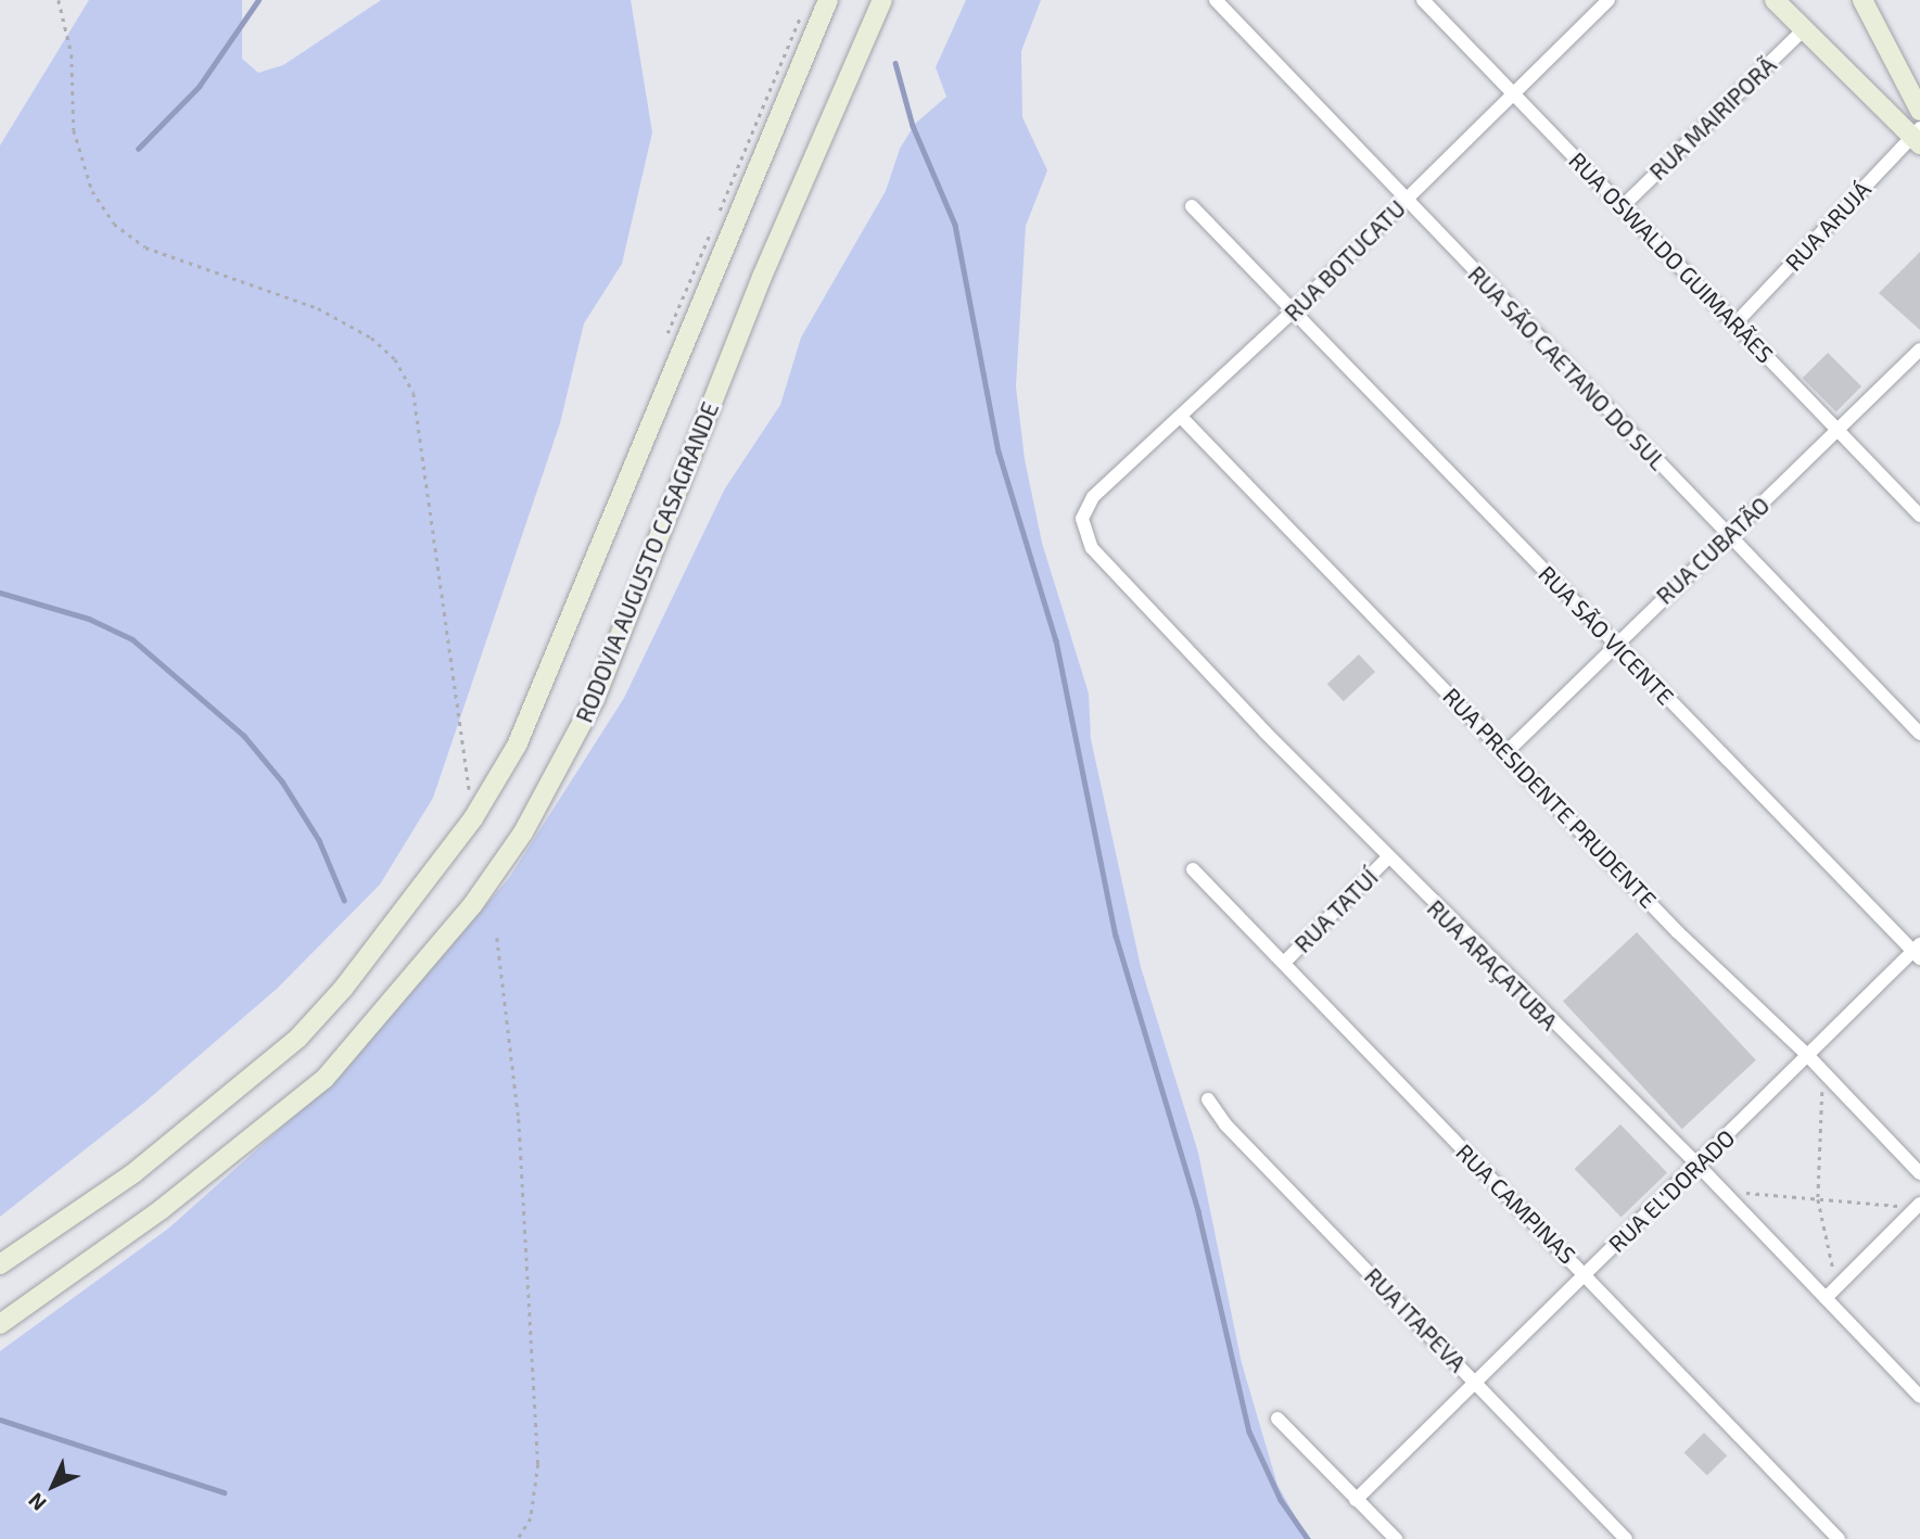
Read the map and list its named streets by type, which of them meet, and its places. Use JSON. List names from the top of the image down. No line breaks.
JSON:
{"streets":{"main road":["RODOVIA AUGUSTO CASAGRANDE"],"street":["RUA MAIRIPORÃ","RUA ARUJÁ","RUA OSWALDO GUIMARÃES","RUA BOTUCATU","RUA SÃO CAETANO DO SUL","RUA CUBATÃO","RUA SÃO VICENTE","RUA PRESIDENTE PRUDENTE","RUA TATUÍ","RUA ARAÇATUBA","RUA EL'DORADO","RUA CAMPINAS","RUA ITAPEVA"]},"crossings":[["RUA MAIRIPORÃ","RUA OSWALDO GUIMARÃES"],["RUA ARUJÁ","RUA OSWALDO GUIMARÃES"],["RUA OSWALDO GUIMARÃES","RUA BOTUCATU"],["RUA OSWALDO GUIMARÃES","RUA CUBATÃO"],["RUA BOTUCATU","RUA SÃO CAETANO DO SUL"],["RUA BOTUCATU","RUA SÃO VICENTE"],["RUA BOTUCATU","RUA PRESIDENTE PRUDENTE"],["RUA BOTUCATU","RUA ARAÇATUBA"],["RUA SÃO CAETANO DO SUL","RUA CUBATÃO"],["RUA CUBATÃO","RUA SÃO VICENTE"],["RUA CUBATÃO","RUA PRESIDENTE PRUDENTE"],["RUA SÃO VICENTE","RUA EL'DORADO"],["RUA PRESIDENTE PRUDENTE","RUA EL'DORADO"],["RUA TATUÍ","RUA ARAÇATUBA"],["RUA TATUÍ","RUA CAMPINAS"],["RUA ARAÇATUBA","RUA EL'DORADO"],["RUA EL'DORADO","RUA CAMPINAS"],["RUA EL'DORADO","RUA ITAPEVA"]],"north":"bottom left"}
